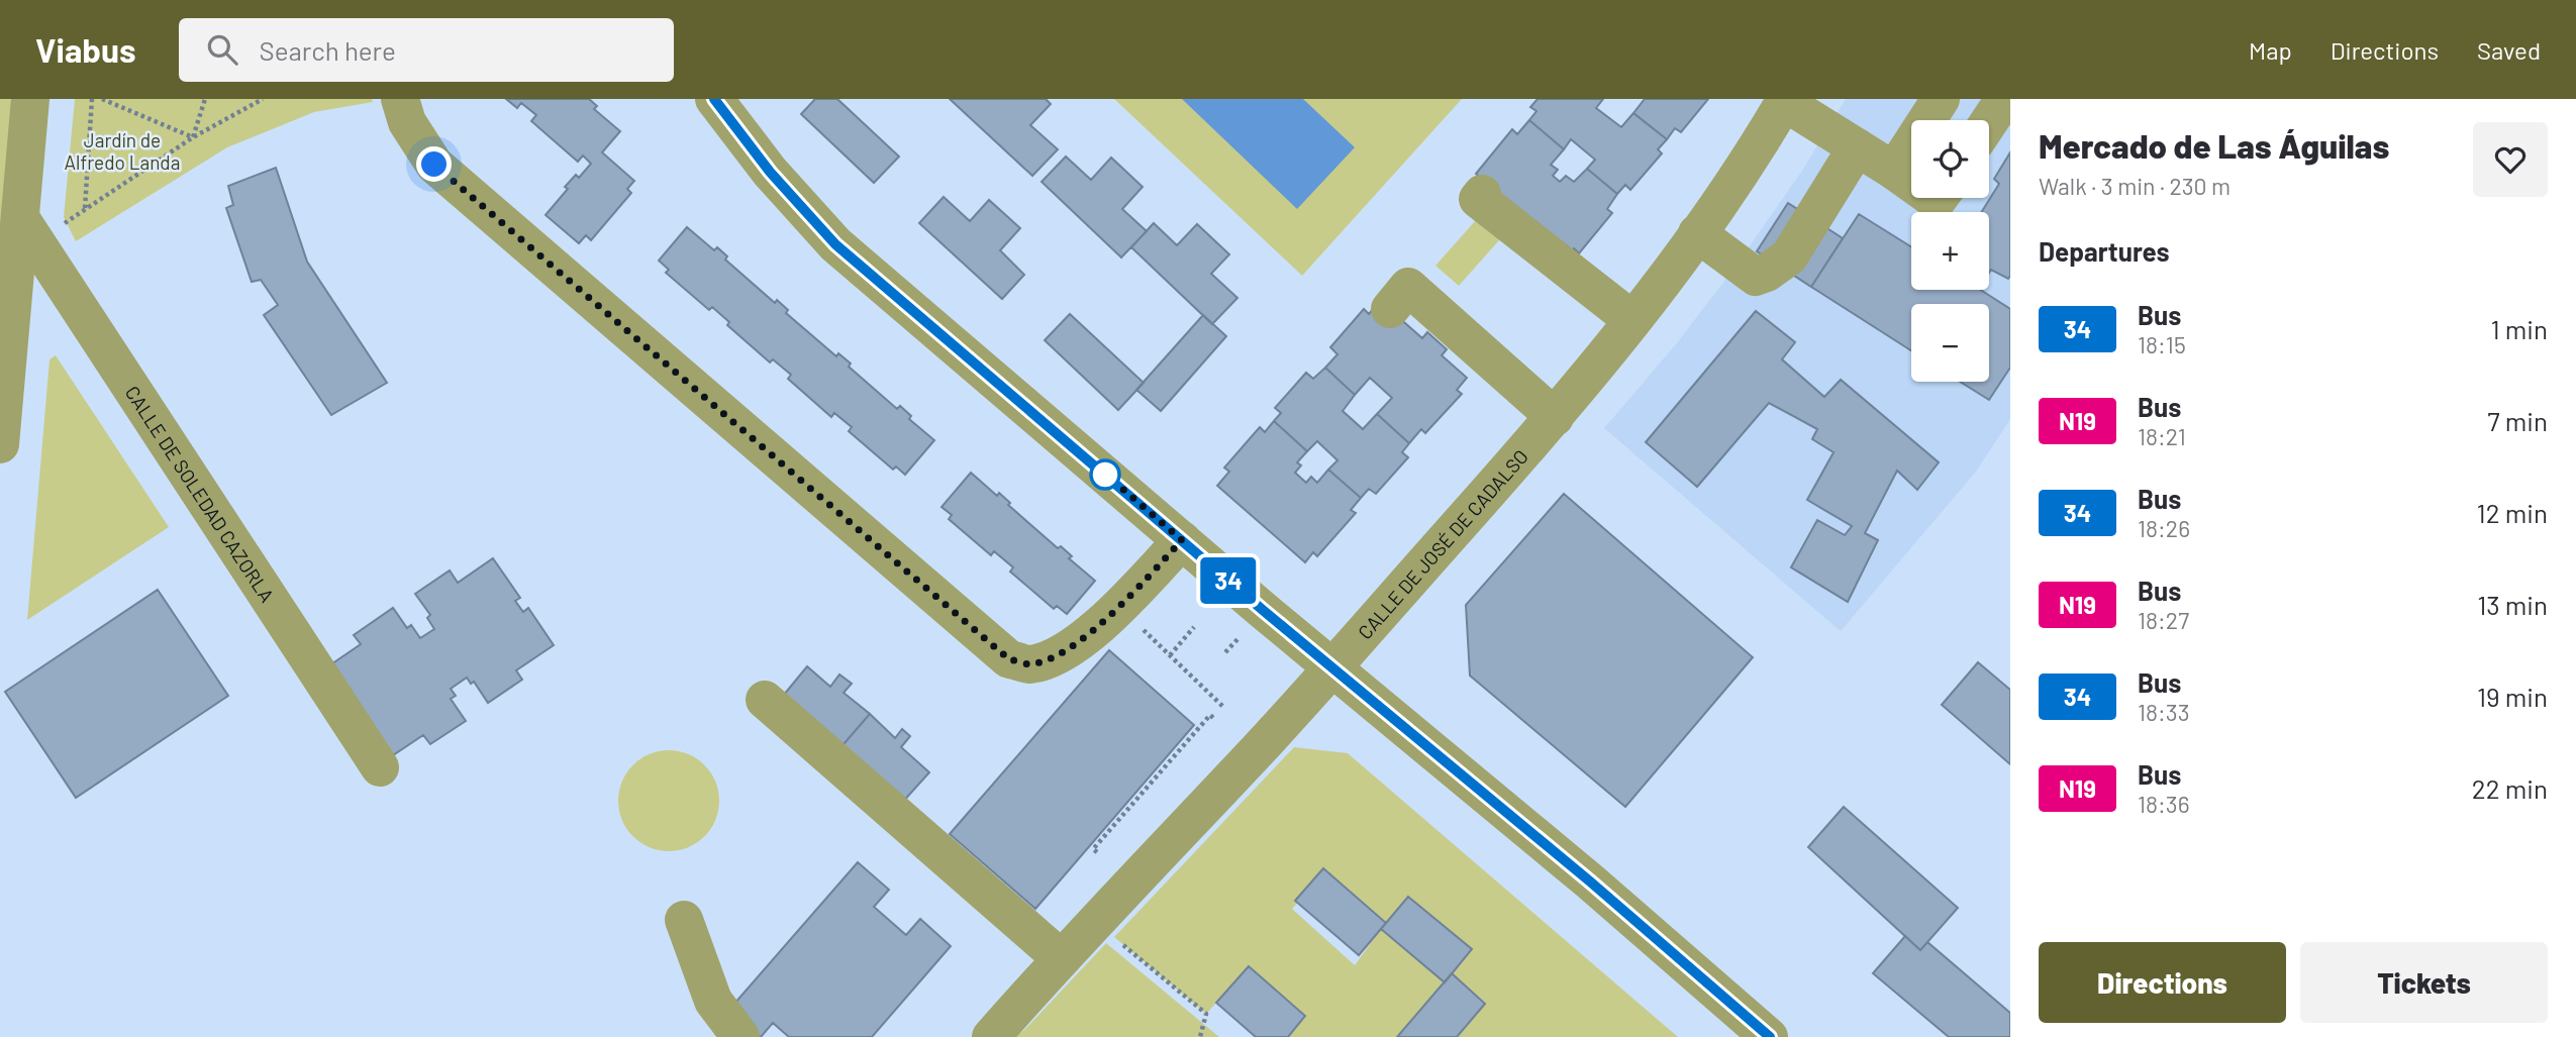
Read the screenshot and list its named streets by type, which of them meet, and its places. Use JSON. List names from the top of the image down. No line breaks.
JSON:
{"streets":{"street":["CALLE DE SOLEDAD CAZORLA","CALLE DE JOSÉ DE CADALSO"]},"parks":["Jardín de Alfredo Landa"],"lines":["bus line 34"],"page":{"header":"Viabus","search":"Search here","nav":["Map","Directions","Saved"],"on_map":"34","heading":[["Mercado de Las Águilas","Walk · 3 min · 230 m"],"Departures"],"map_buttons":["+","−"],"list":[{"mark":"34","name":"Bus","note":"18:15","value":"1 min"},{"mark":"N19","name":"Bus","note":"18:21","value":"7 min"},{"mark":"34","name":"Bus","note":"18:26","value":"12 min"},{"mark":"N19","name":"Bus","note":"18:27","value":"13 min"},{"mark":"34","name":"Bus","note":"18:33","value":"19 min"},{"mark":"N19","name":"Bus","note":"18:36","value":"22 min"}],"buttons":["Directions","Tickets"]}}
